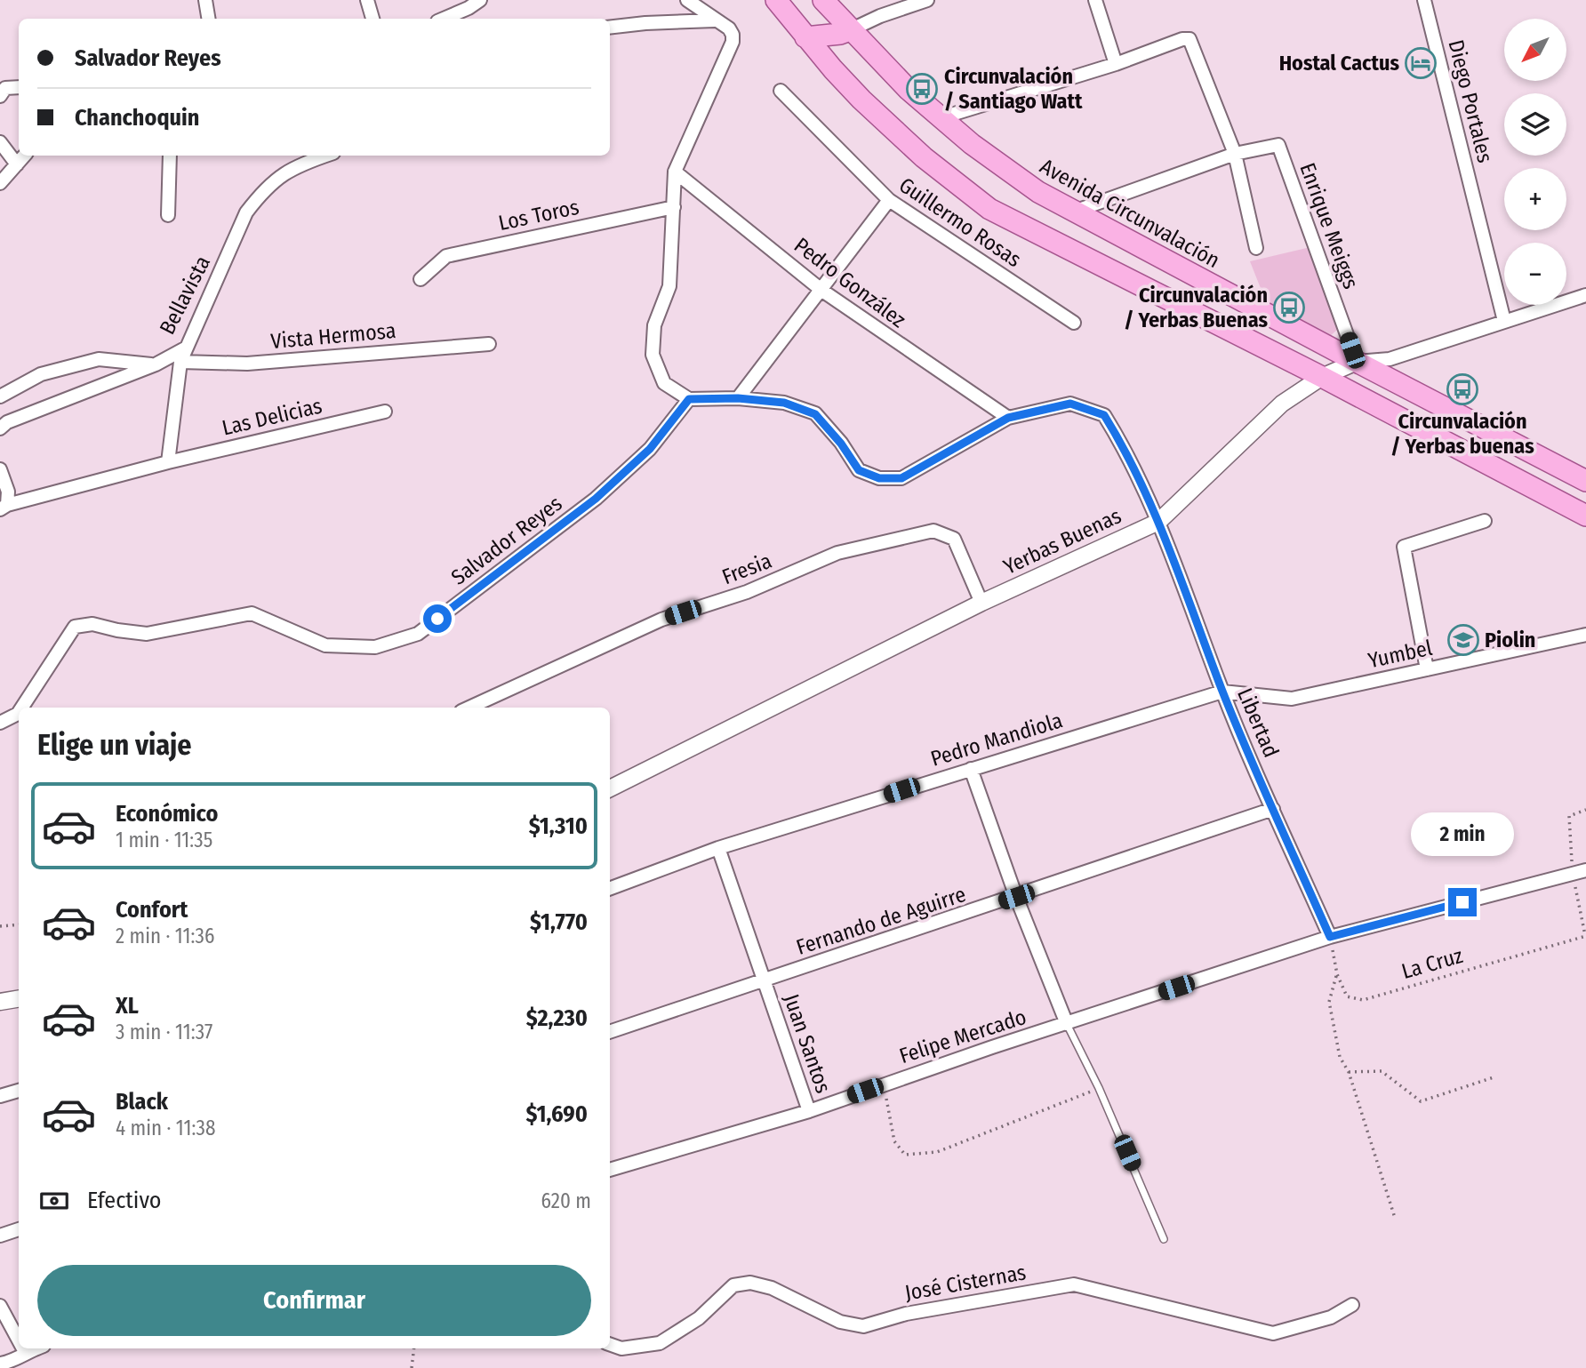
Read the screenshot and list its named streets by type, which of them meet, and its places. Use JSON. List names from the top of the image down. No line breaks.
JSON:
{"streets":{"main road":["Avenida Circunvalación"],"street":["Diego Portales","Los Toros","Guillermo Rosas","Enrique Meiggs","Pedro González","Bellavista","Vista Hermosa","Las Delicias","Salvador Reyes","Yerbas Buenas","Fresia","Yumbel","Libertad","Pedro Mandiola","Fernando de Aguirre","Felipe Mercado","Juan Santos","José Cisternas"],"path":["La Cruz"]},"crossings":[["Diego Portales","Yerbas Buenas"],["Avenida Circunvalación","Enrique Meiggs"],["Avenida Circunvalación","Yerbas Buenas"],["Enrique Meiggs","Yerbas Buenas"],["Yerbas Buenas","Fresia"],["Yerbas Buenas","Libertad"],["Yumbel","Libertad"],["Yumbel","Pedro Mandiola"],["Libertad","Pedro Mandiola"],["Libertad","Fernando de Aguirre"],["Libertad","La Cruz"],["Libertad","Felipe Mercado"],["Pedro Mandiola","Juan Santos"],["Fernando de Aguirre","Juan Santos"],["La Cruz","Felipe Mercado"],["Felipe Mercado","Juan Santos"]],"places":{"hotel":["Hostal Cactus"],"bus stop":["Circunvalación / Santiago Watt","Circunvalación / Yerbas Buenas","Circunvalación / Yerbas buenas"],"school or university":["Piolin"]},"north":"bottom left","page":{"map_buttons":["+","−"],"banner":["Salvador Reyes","Chanchoquin"],"heading":"Elige un viaje","list":[{"name":"Económico","note":"1 min · 11:35","value":"$1,310"},{"name":"Confort","note":"2 min · 11:36","value":"$1,770"},{"name":"XL","note":"3 min · 11:37","value":"$2,230"},{"name":"Black","note":"4 min · 11:38","value":"$1,690"}],"bubble":"2 min","pay":["Efectivo","620 m"],"buttons":"Confirmar"}}
